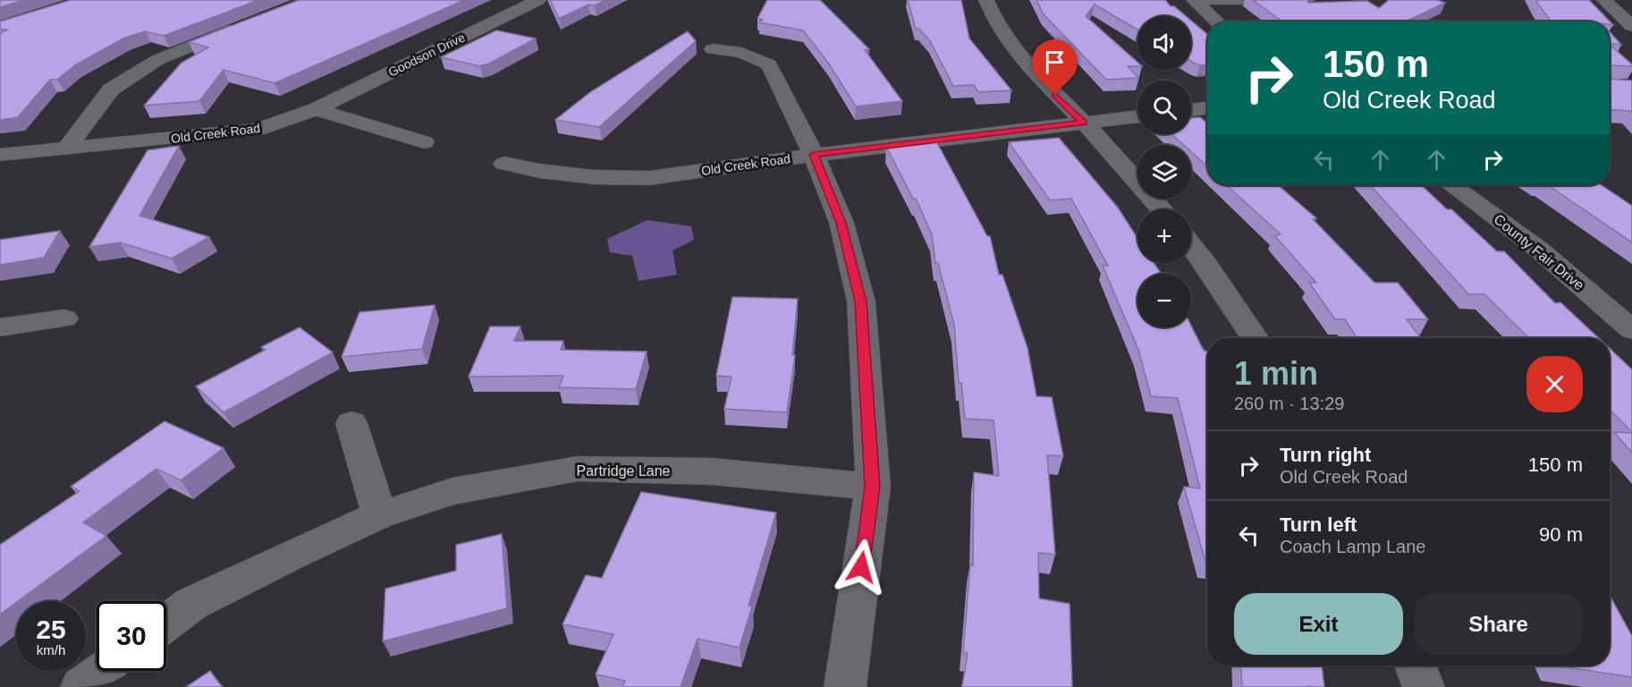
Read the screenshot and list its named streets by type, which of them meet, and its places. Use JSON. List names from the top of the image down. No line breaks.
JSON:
{"streets":{"street":["Goodson Drive","Old Creek Road","County Fair Drive","Partridge Lane"]},"crossings":[["Goodson Drive","Old Creek Road"]],"page":{"map_buttons":["+","−"],"turn":["150 m","Old Creek Road"],"heading":["1 min","260 m · 13:29"],"list":[{"name":"Turn right","note":"Old Creek Road","value":"150 m"},{"name":"Turn left","note":"Coach Lamp Lane","value":"90 m"}],"buttons":["Exit","Share"],"speed":"25 km/h","limit":"30"}}
